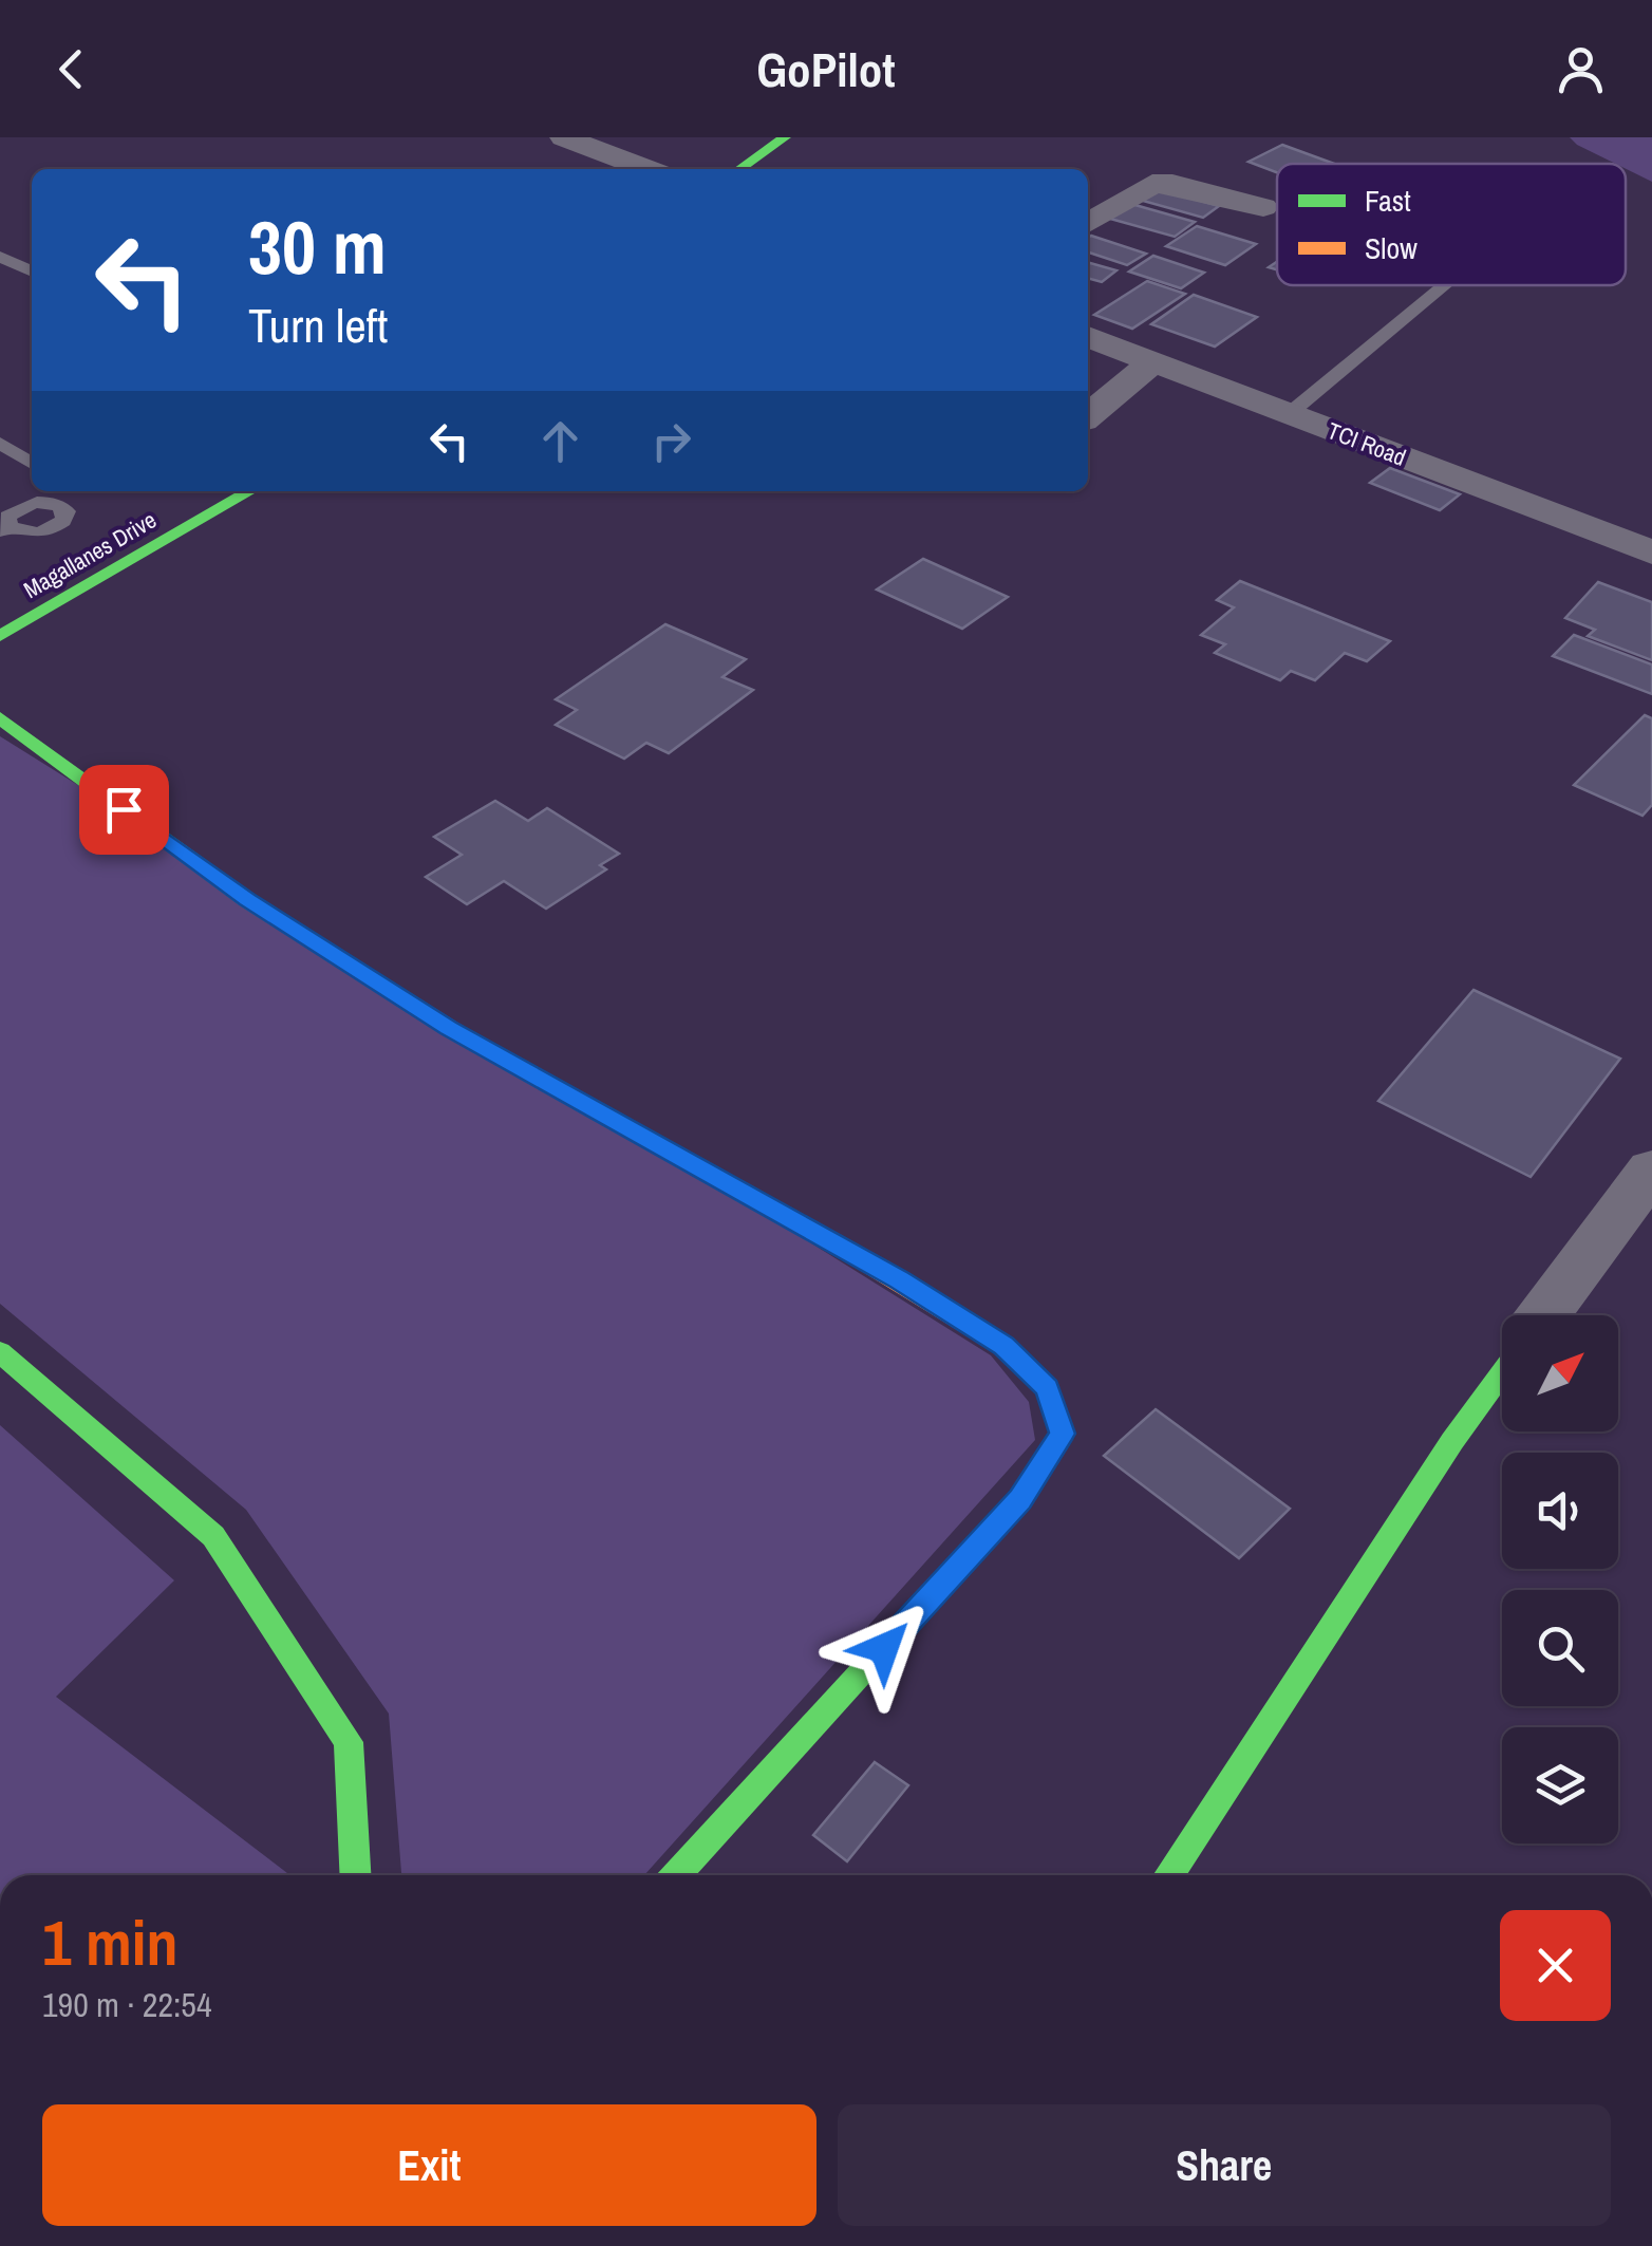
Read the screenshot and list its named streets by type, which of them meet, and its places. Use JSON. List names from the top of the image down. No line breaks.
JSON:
{"streets":{"street":["TCI Road","Magallanes Drive"]},"legend":["Fast","Slow"],"north":"top right","page":{"header":"GoPilot","turn":["30 m","Turn left"],"heading":["1 min","190 m · 22:54"],"buttons":["Exit","Share"]}}
